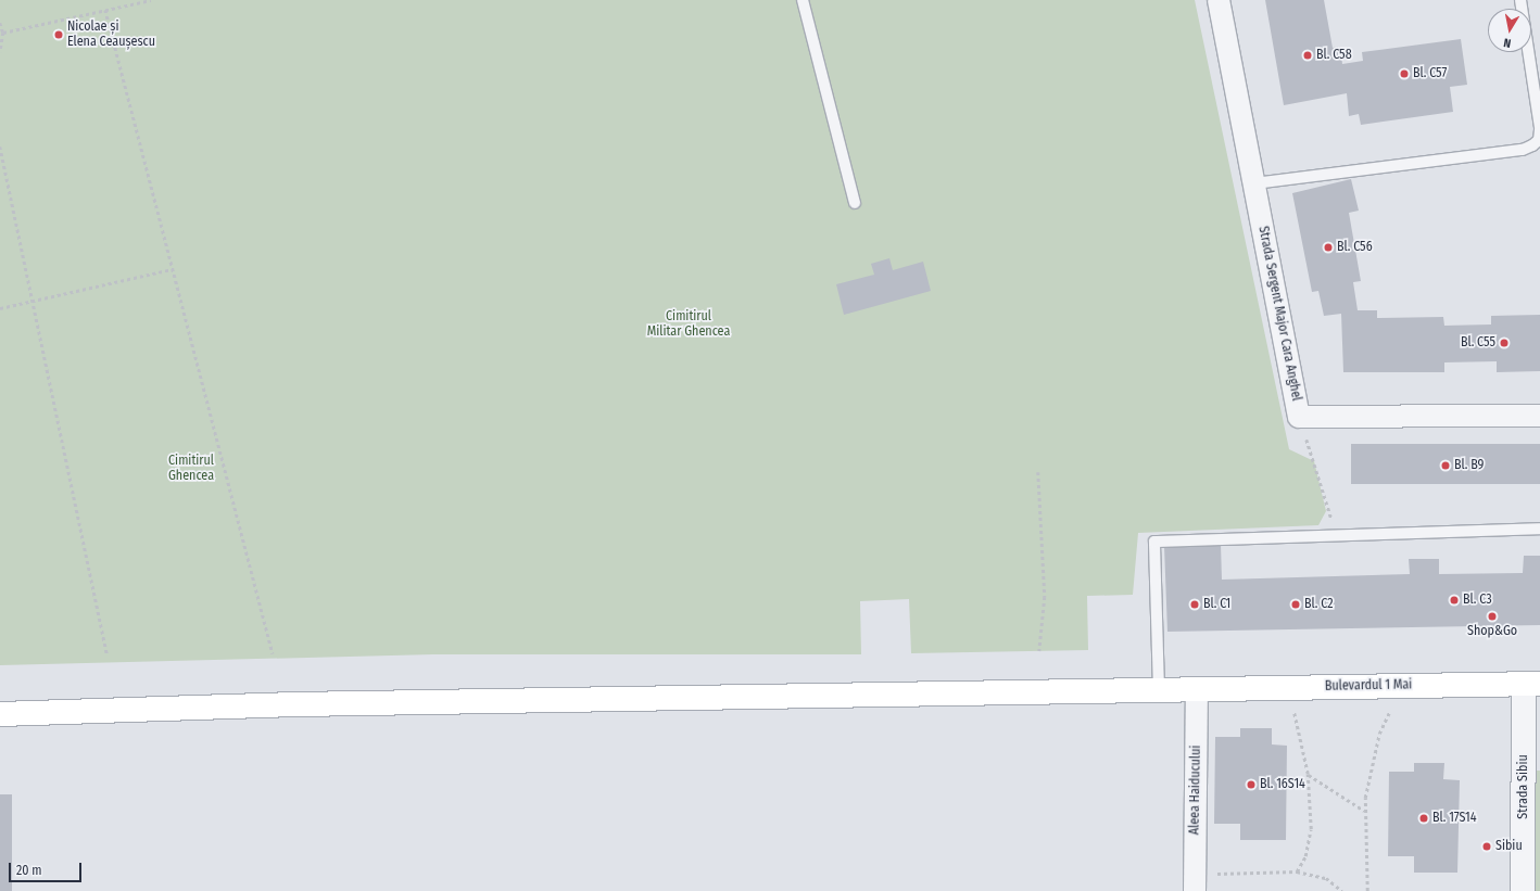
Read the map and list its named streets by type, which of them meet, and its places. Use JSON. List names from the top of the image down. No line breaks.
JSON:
{"streets":{"main road":["Bulevardul 1 Mai"],"street":["Strada Sergent Major Cara Anghel","Strada Sibiu","Aleea Haiducului"]},"crossings":[["Bulevardul 1 Mai","Strada Sibiu"],["Bulevardul 1 Mai","Aleea Haiducului"]],"parks":["Cimitirul Militar Ghencea","Cimitirul Ghencea"],"places":["Nicolae și Elena Ceaușescu","Bl. C58","Bl. C57","Bl. C56","Bl. C55","Bl. B9","Bl. C3","Bl. C1","Bl. C2","Shop&Go","Bl. 16S14","Bl. 17S14","Sibiu"],"scale_bar":"20 m","north":"bottom"}
